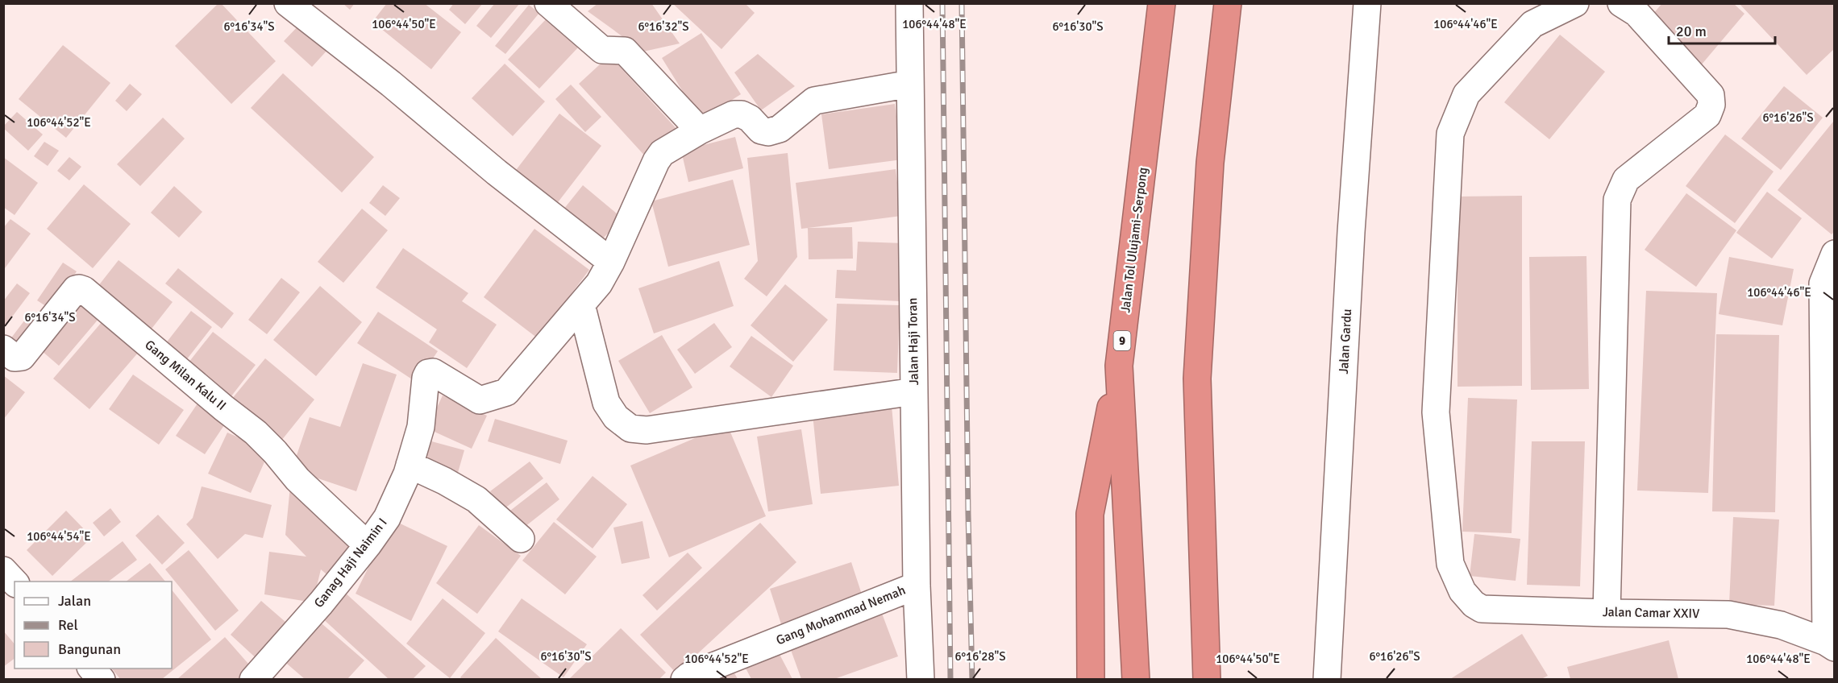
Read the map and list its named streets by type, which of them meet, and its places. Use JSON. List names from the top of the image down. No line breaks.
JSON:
{"streets":{"highway":["Jalan Tol Ulujami–Serpong","9"],"street":["Jalan Haji Toran","Jalan Gardu","Gang Milan Kalu II","Ganag Haji Naimin I","Jalan Camar XXIV","Gang Mohammad Nemah"]},"crossings":[["Jalan Haji Toran","Gang Mohammad Nemah"],["Gang Milan Kalu II","Ganag Haji Naimin I"]],"legend":["Jalan","Rel","Bangunan"],"scale_bar":"20 m","coordinates":["106°44'50\"E","106°44'48\"E","106°44'46\"E","6°16'32\"S","6°16'30\"S","6°16'34\"S","6°16'26\"S","106°44'52\"E","106°44'54\"E","6°16'28\"S"]}
